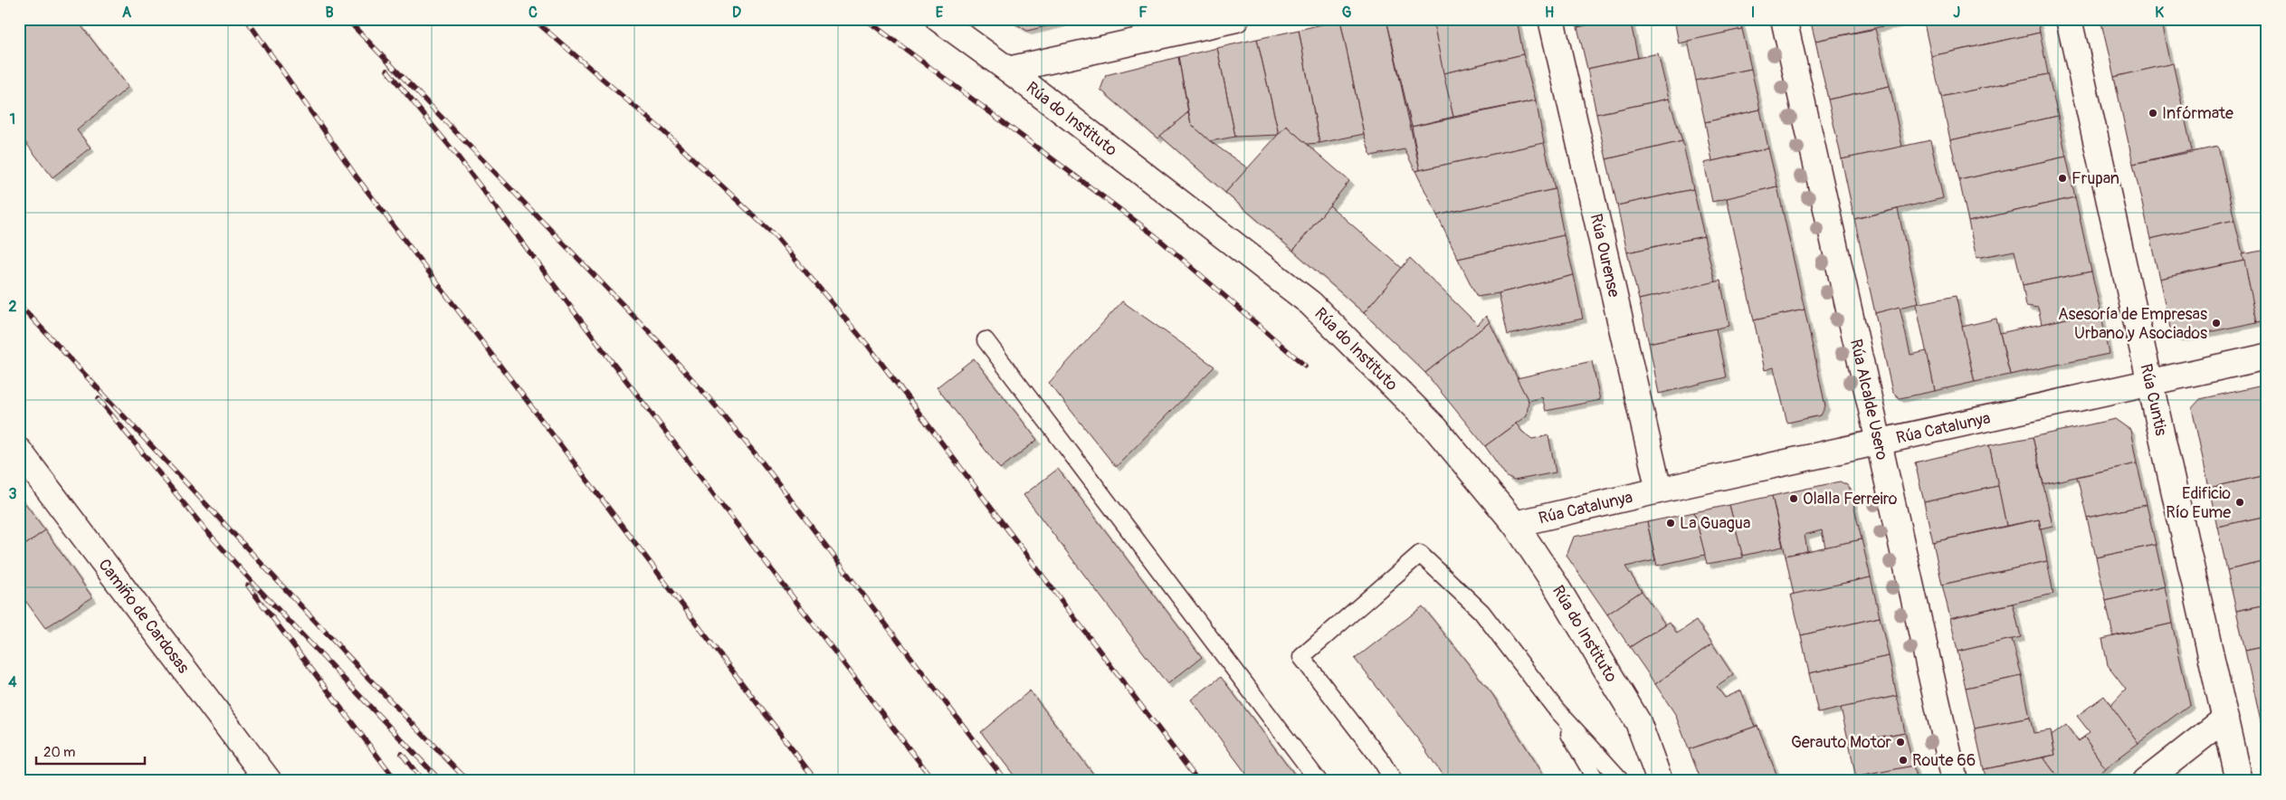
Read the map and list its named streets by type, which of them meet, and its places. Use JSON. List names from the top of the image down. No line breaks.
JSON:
{"streets":{"street":["Rúa do Instituto","Rúa Ourense","Rúa Alcalde Usero","Rúa Cuntis","Rúa Catalunya","Camiño de Cardosas"]},"crossings":[["Rúa do Instituto","Rúa Catalunya"],["Rúa Ourense","Rúa Catalunya"],["Rúa Alcalde Usero","Rúa Catalunya"],["Rúa Cuntis","Rúa Catalunya"]],"places":["Infórmate","Frupan","Asesoría de Empresas Urbano y Asociados","Olalla Ferreiro","Edificio Río Eume","La Guagua","Gerauto Motor","Route 66"],"scale_bar":"20 m","grid":{"columns":["A","B","C","D","E","F","G","H","I","J","K"],"rows":["1","2","3","4"]}}
